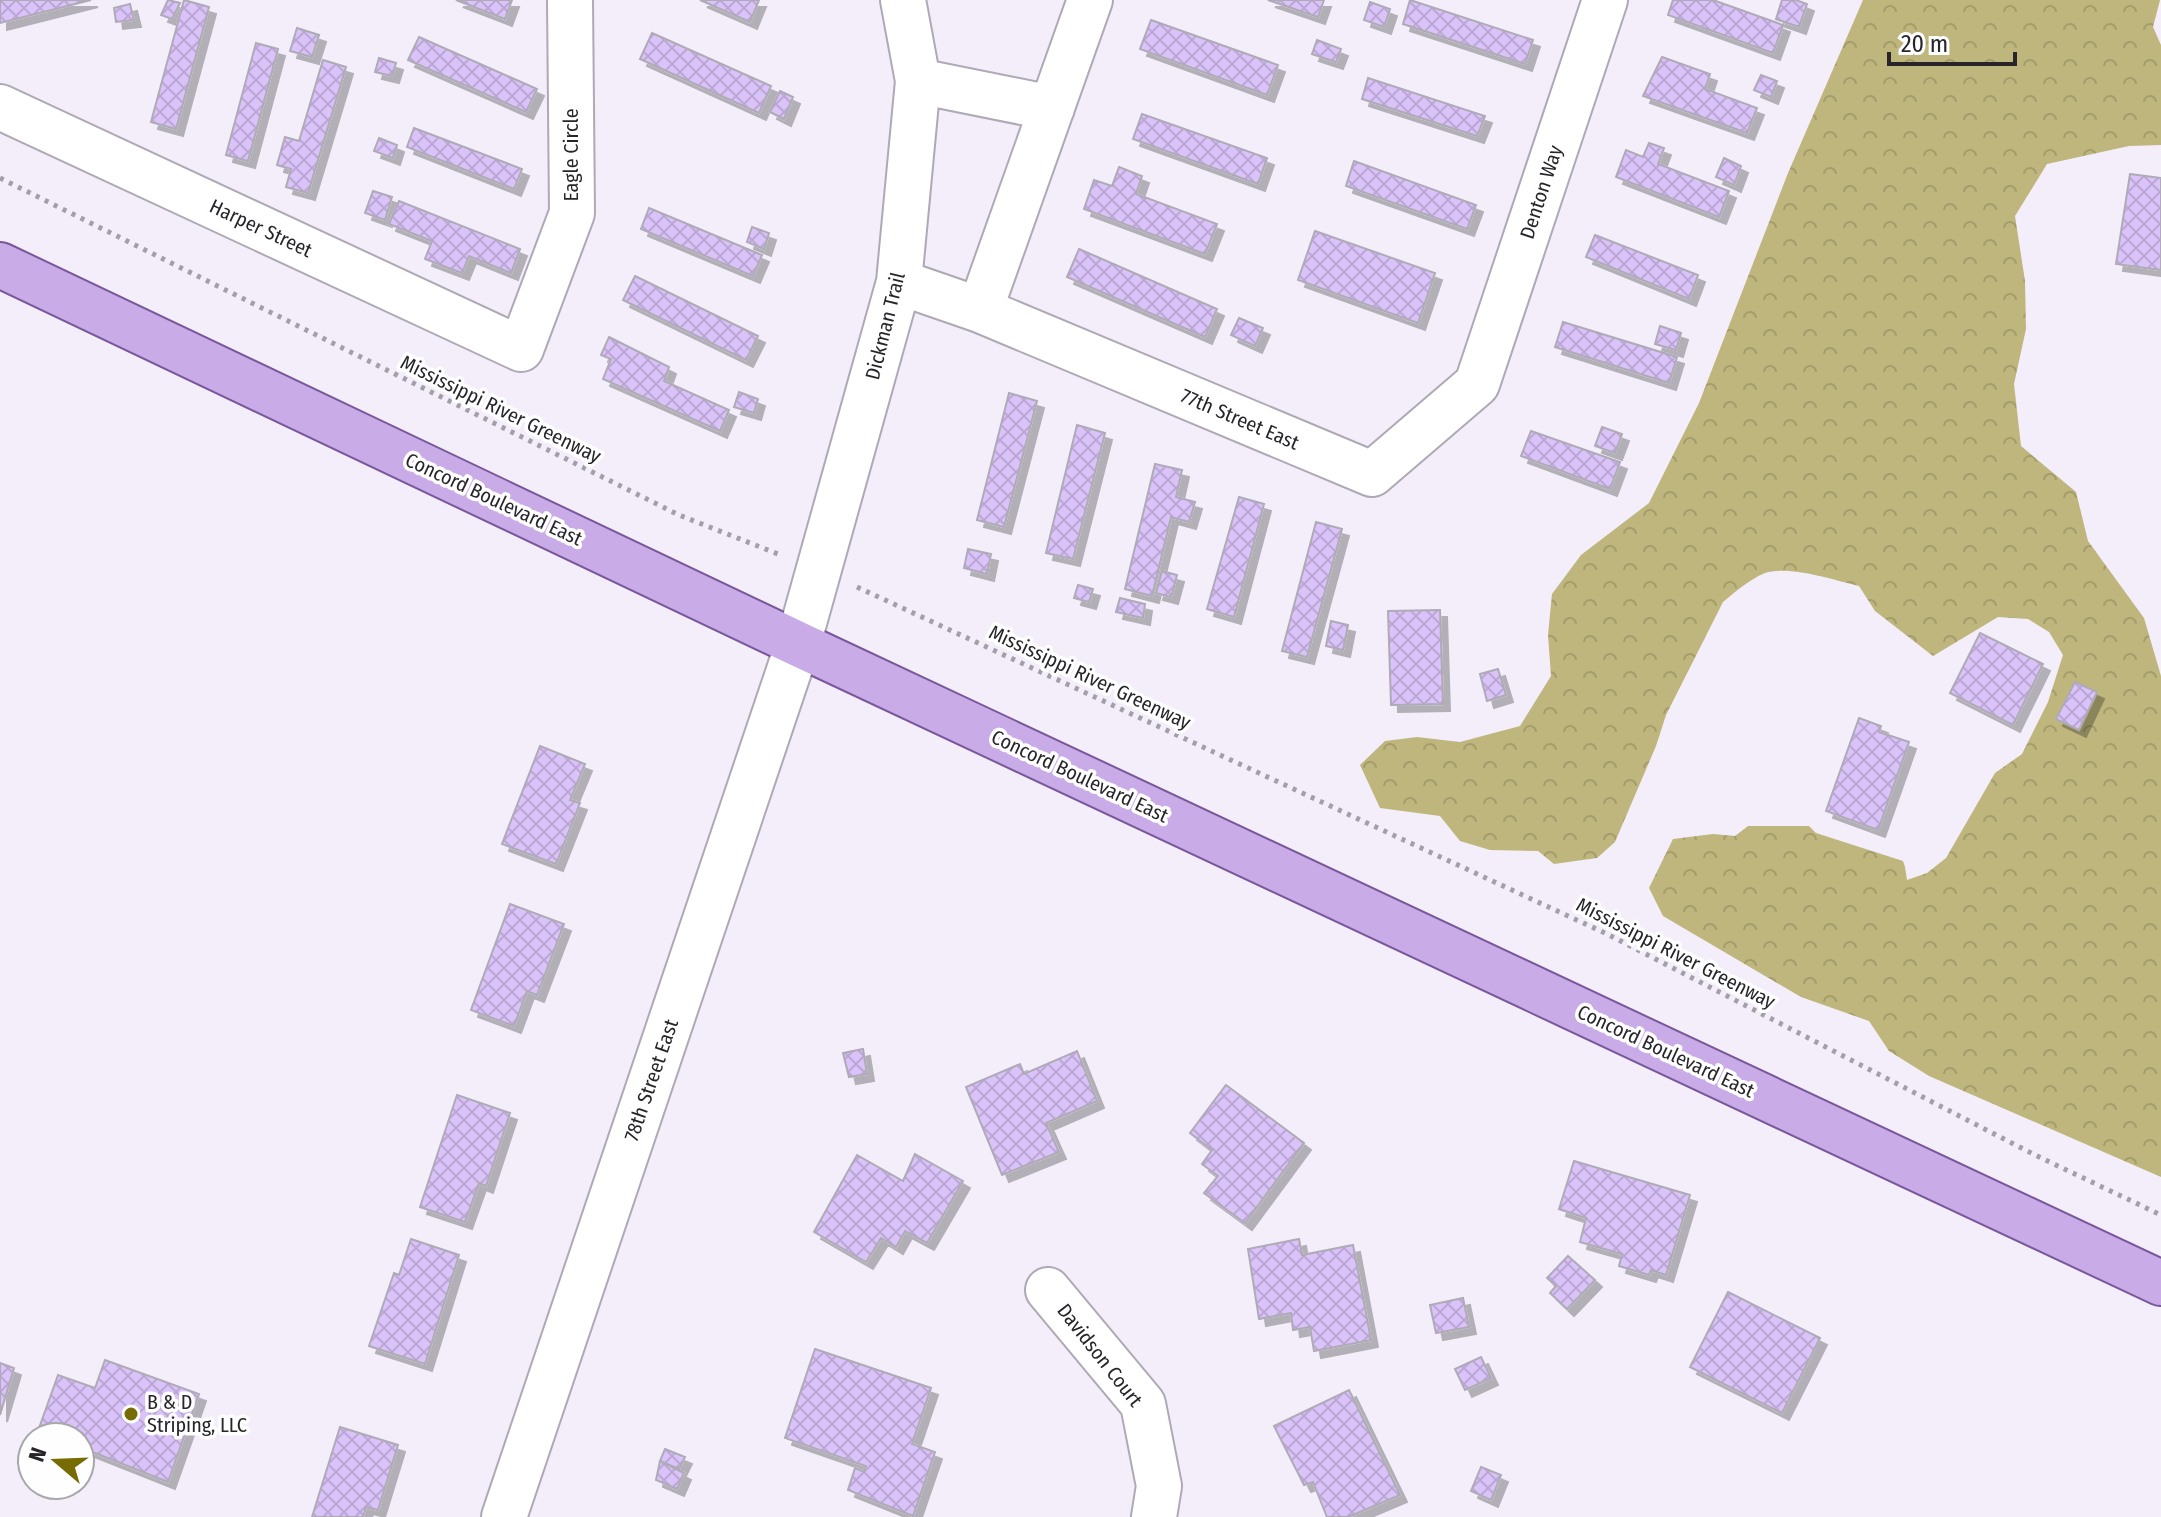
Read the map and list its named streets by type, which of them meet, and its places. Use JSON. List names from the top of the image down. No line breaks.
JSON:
{"streets":{"main road":["Concord Boulevard East"],"street":["Eagle Circle","Denton Way","Harper Street","Dickman Trail","77th Street East","78th Street East","Davidson Court"],"path":["Mississippi River Greenway"]},"crossings":[["Eagle Circle","Harper Street"],["Denton Way","77th Street East"],["Dickman Trail","Mississippi River Greenway"],["Dickman Trail","77th Street East"],["Dickman Trail","Concord Boulevard East"],["Dickman Trail","78th Street East"],["Concord Boulevard East","78th Street East"]],"places":["B & D Striping, LLC"],"scale_bar":"20 m","north":"left"}
